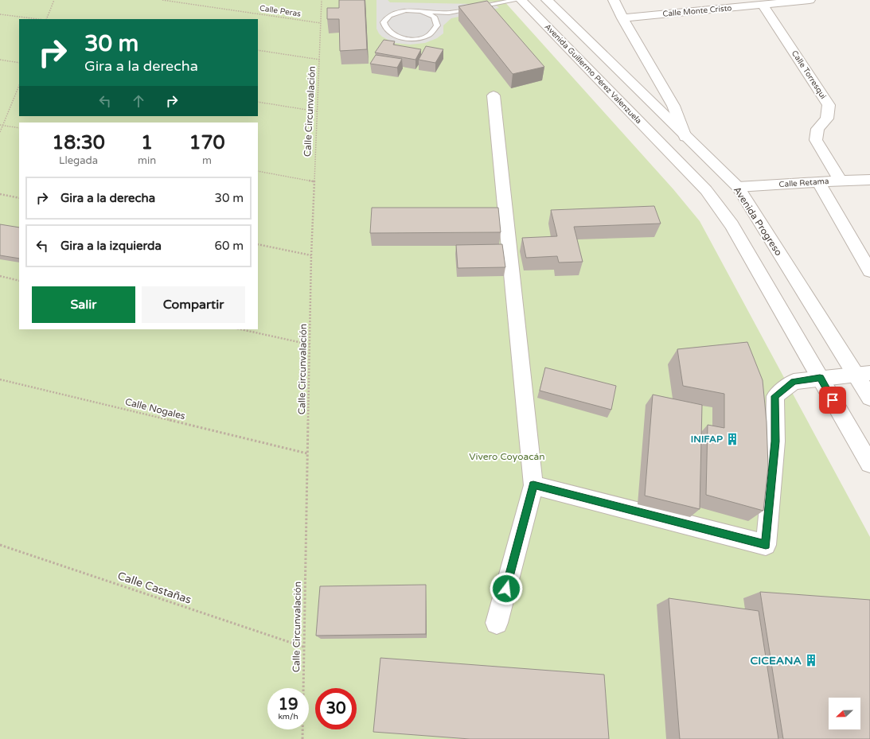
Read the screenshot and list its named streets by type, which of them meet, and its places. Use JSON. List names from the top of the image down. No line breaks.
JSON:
{"streets":{"street":["Calle Monte Cristo","Avenida Guillermo Pérez Valenzuela","Calle Torresqui","Calle Retama","Avenida Progreso"],"path":["Calle Peras","Calle Circunvalación","Calle Nogales","Calle Castañas"]},"crossings":[["Calle Peras","Calle Circunvalación"],["Calle Monte Cristo","Calle Torresqui"],["Calle Monte Cristo","Avenida Progreso"],["Avenida Guillermo Pérez Valenzuela","Avenida Progreso"],["Calle Torresqui","Calle Retama"],["Calle Circunvalación","Calle Nogales"],["Calle Circunvalación","Calle Castañas"],["Calle Retama","Avenida Progreso"]],"parks":["Vivero Coyoacán"],"places":{"building":["INIFAP","CICEANA"]},"north":"left","page":{"turn":["30 m","Gira a la derecha"],"eta":["18:30","Llegada","1","min","170","m"],"list":[{"name":"Gira a la derecha","value":"30 m"},{"name":"Gira a la izquierda","value":"60 m"}],"buttons":["Salir","Compartir"],"speed":"19 km/h","limit":"30"}}
